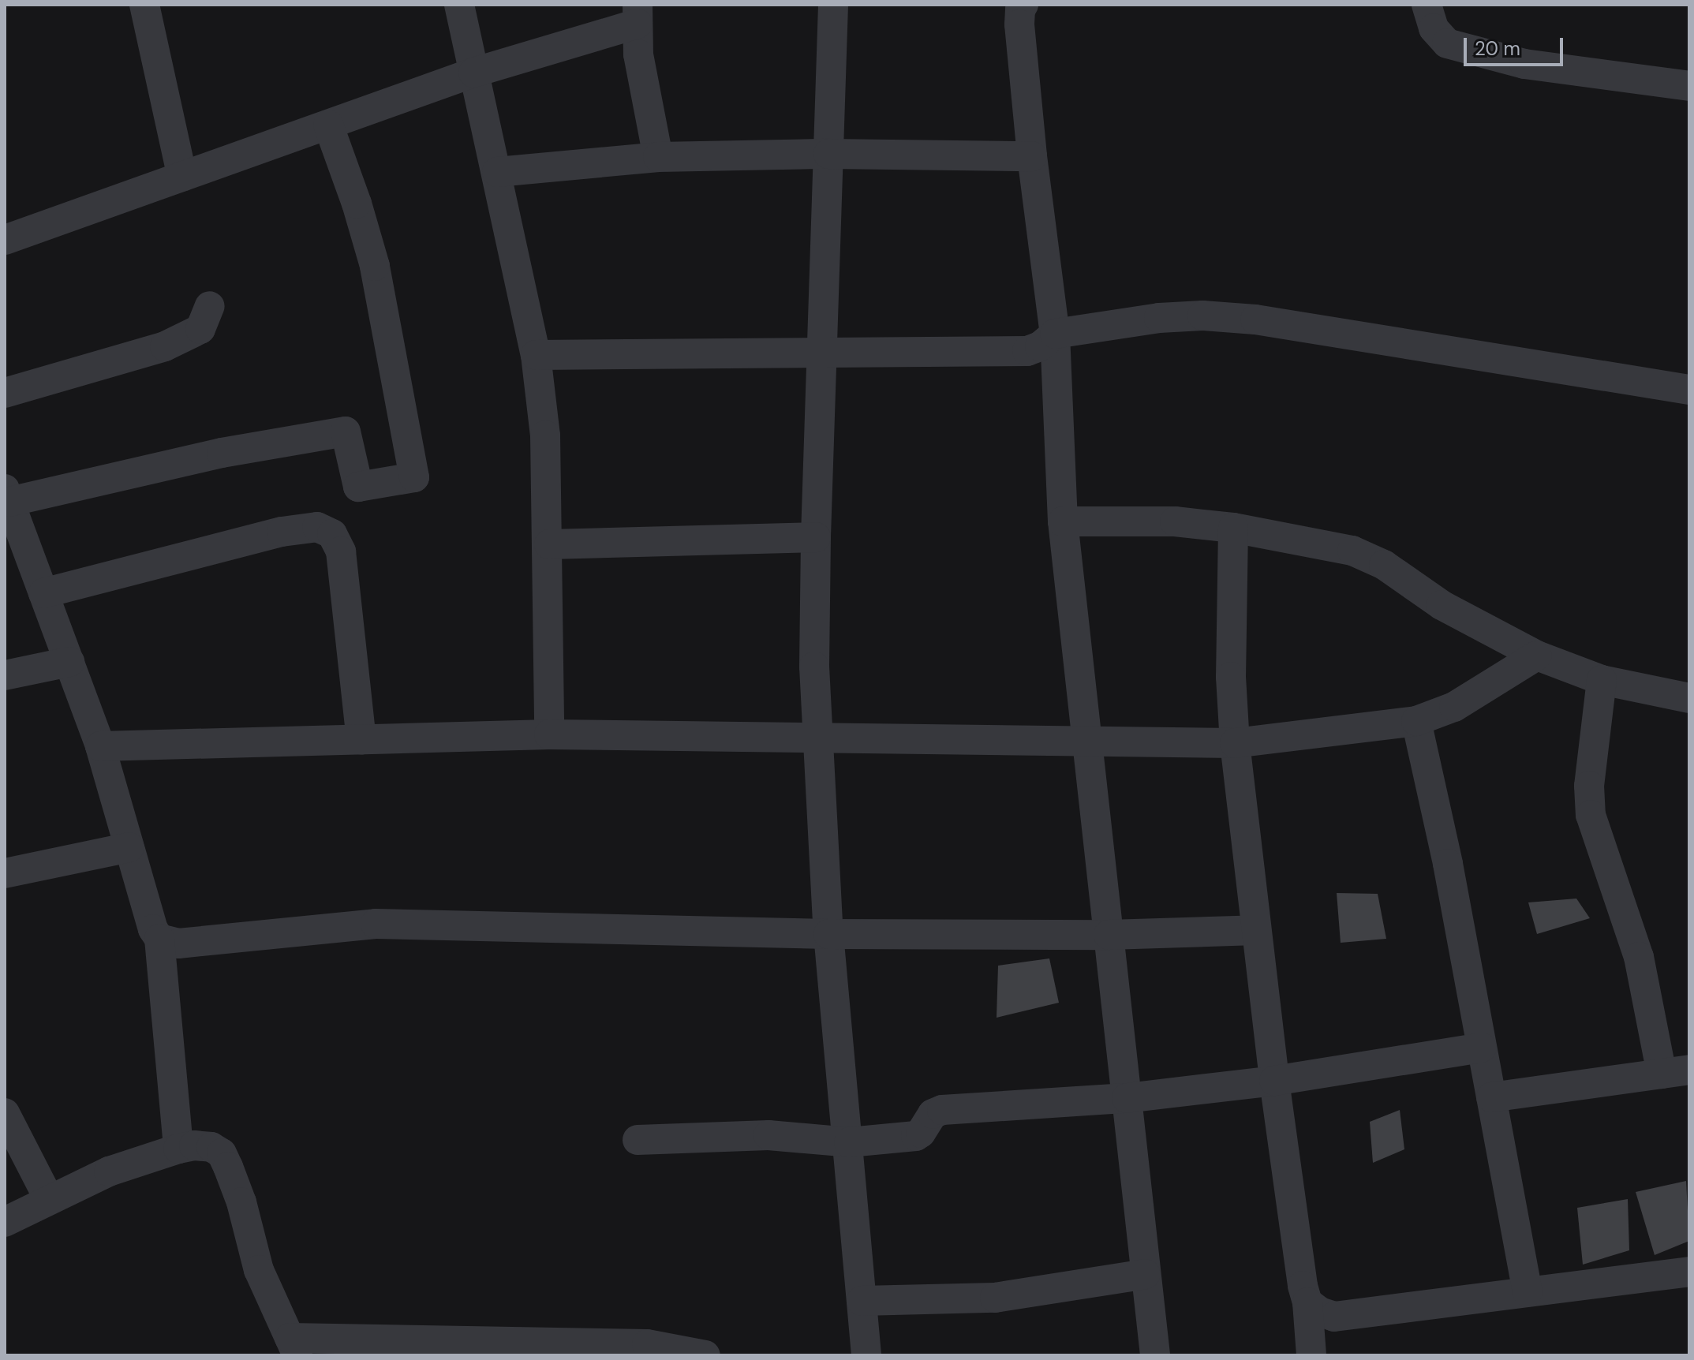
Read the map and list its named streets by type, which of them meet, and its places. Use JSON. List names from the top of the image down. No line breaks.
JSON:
{"scale_bar":"20 m"}
